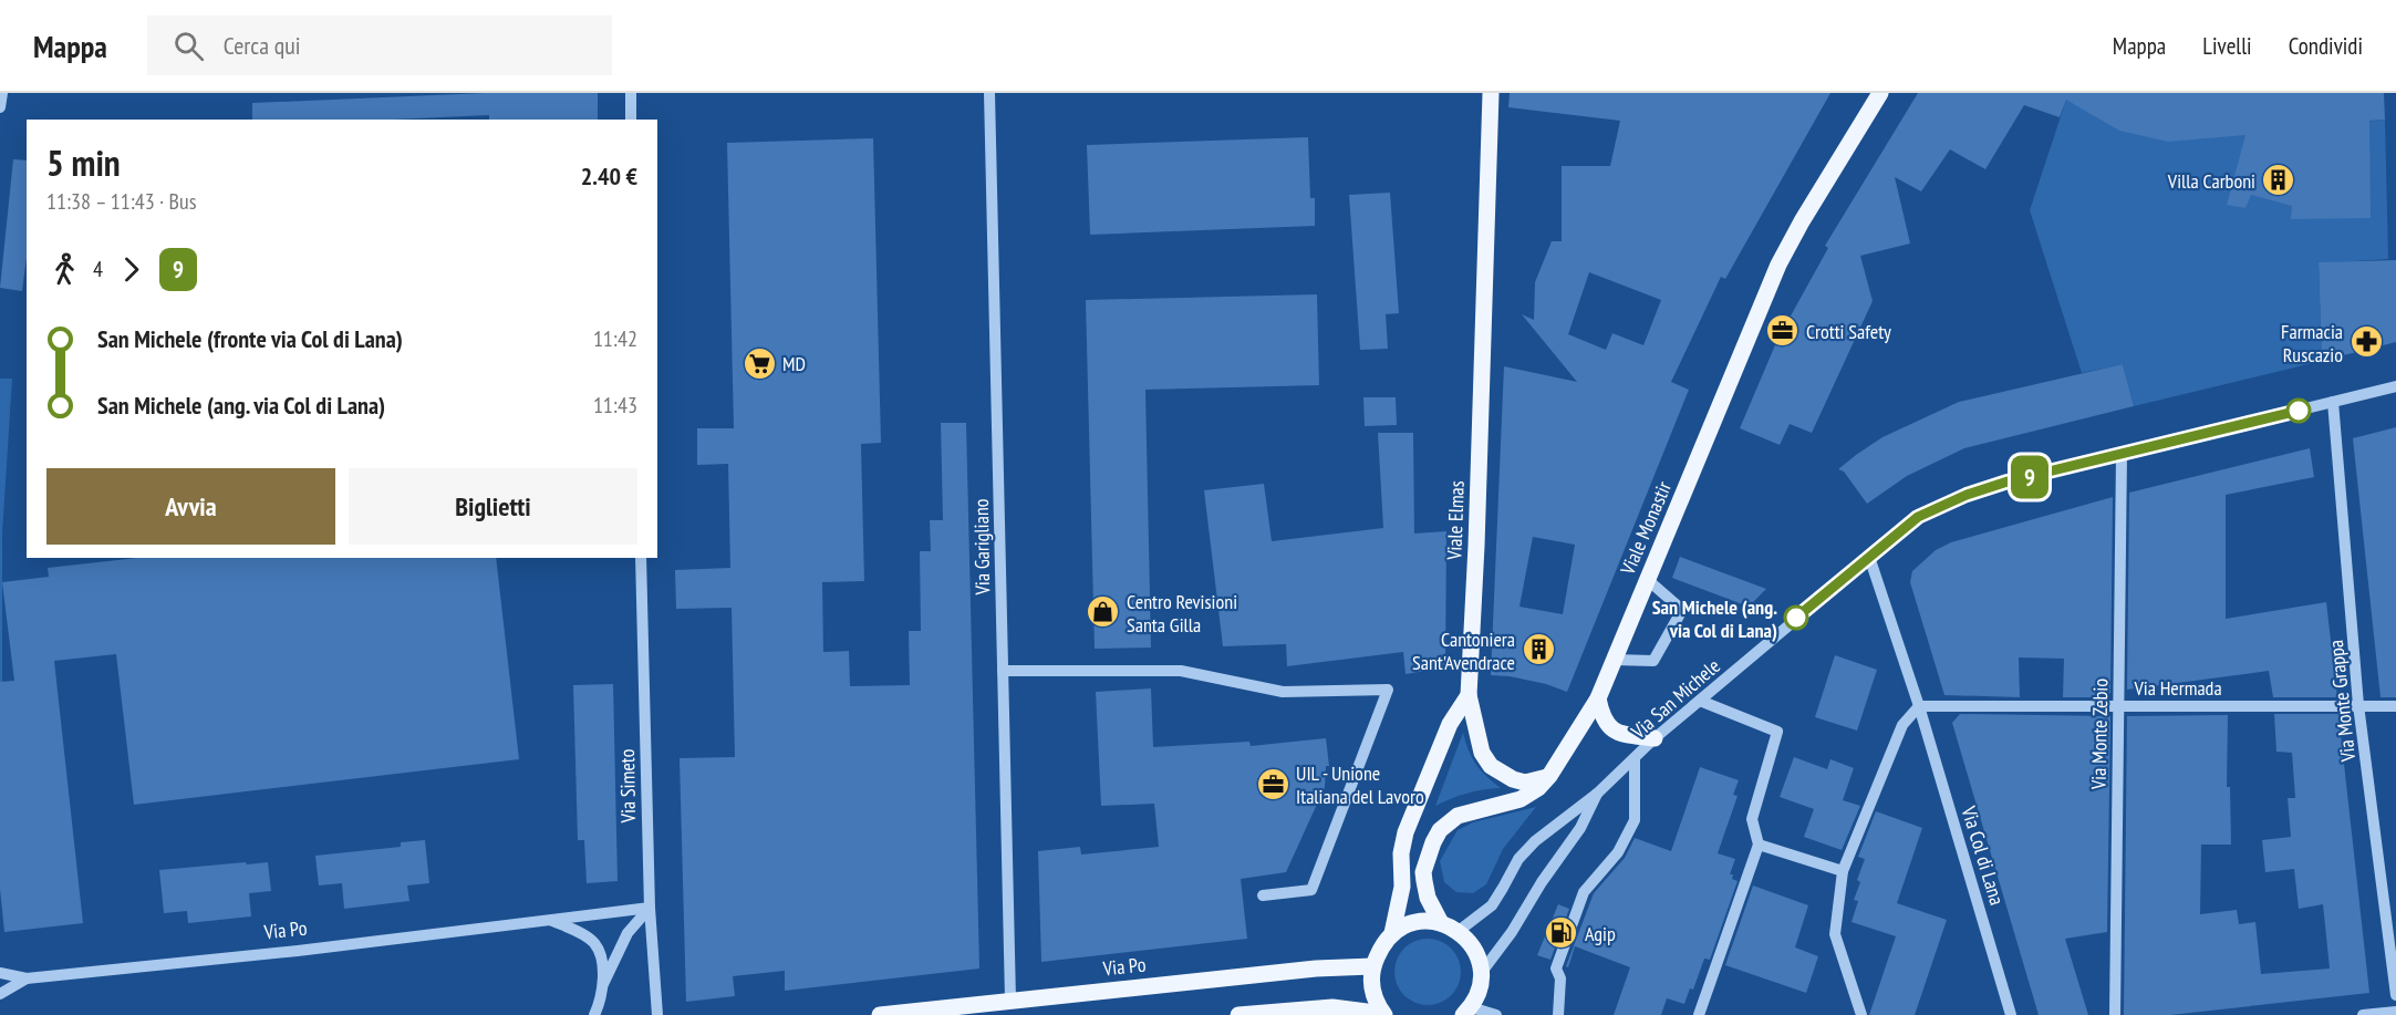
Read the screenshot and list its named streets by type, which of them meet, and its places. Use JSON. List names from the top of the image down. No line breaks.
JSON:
{"streets":{"main road":["Viale Elmas","Viale Monastir","Via Po"],"street":["Via Garigliano","Via Hermada","Via San Michele","Via Monte Grappa","Via Monte Zebio","Via Simeto","Via Col di Lana"]},"crossings":[["Via Garigliano","Via Po"],["Via Hermada","Via Monte Grappa"],["Via Hermada","Via Monte Zebio"],["Via Hermada","Via Col di Lana"],["Via San Michele","Via Monte Grappa"],["Via San Michele","Via Monte Zebio"],["Via San Michele","Via Col di Lana"],["Via Simeto","Via Po"]],"places":{"building":["Villa Carboni","Cantoniera Sant'Avendrace"],"office":["Crotti Safety","UIL - Unione Italiana del Lavoro"],"pharmacy":["Farmacia Ruscazio"],"supermarket":["MD"],"shop":["Centro Revisioni Santa Gilla"],"other":["San Michele (ang. via Col di Lana)"],"fuel station":["Agip"]},"lines":["bus line 9"],"page":{"header":"Mappa","search":"Cerca qui","nav":["Mappa","Livelli","Condividi"],"on_map":"9","heading":["5 min","11:38 – 11:43 · Bus","2.40 €"],"legs":["4","9"],"list":[{"name":"San Michele (fronte via Col di Lana)","value":"11:42"},{"name":"San Michele (ang. via Col di Lana)","value":"11:43"}],"buttons":["Avvia","Biglietti"]}}
